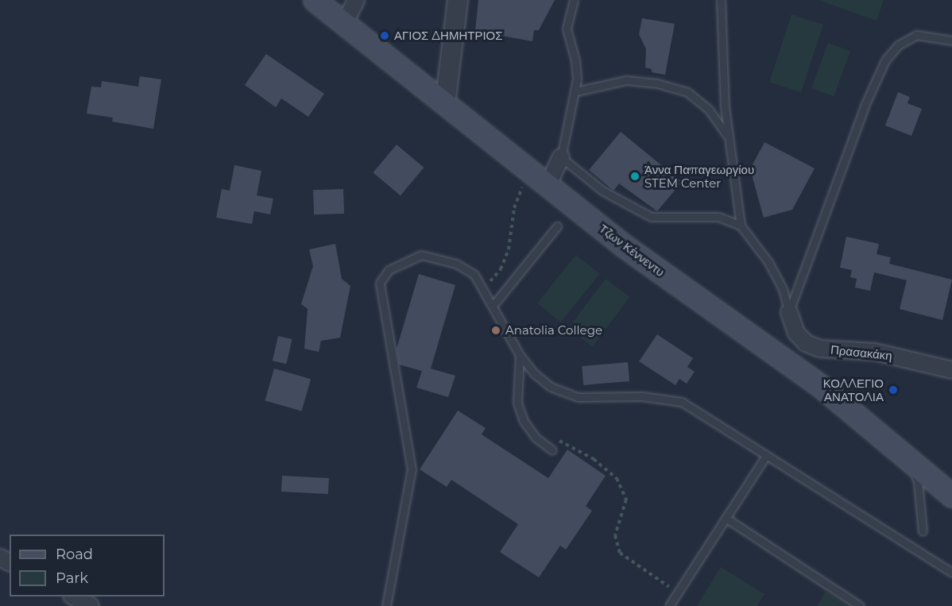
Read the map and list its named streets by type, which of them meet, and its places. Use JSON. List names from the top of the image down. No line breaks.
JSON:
{"streets":{"main road":["Τζων Κέννεντυ"],"street":["Πρασακάκη"]},"places":["ΑΓΙΟΣ ΔΗΜΗΤΡΙΟΣ","Άννα Παπαγεωργίου STEM Center","Anatolia College","ΚΟΛΛΕΓΙΟ ΑΝΑΤΟΛΙΑ"],"legend":["Road","Park"]}
